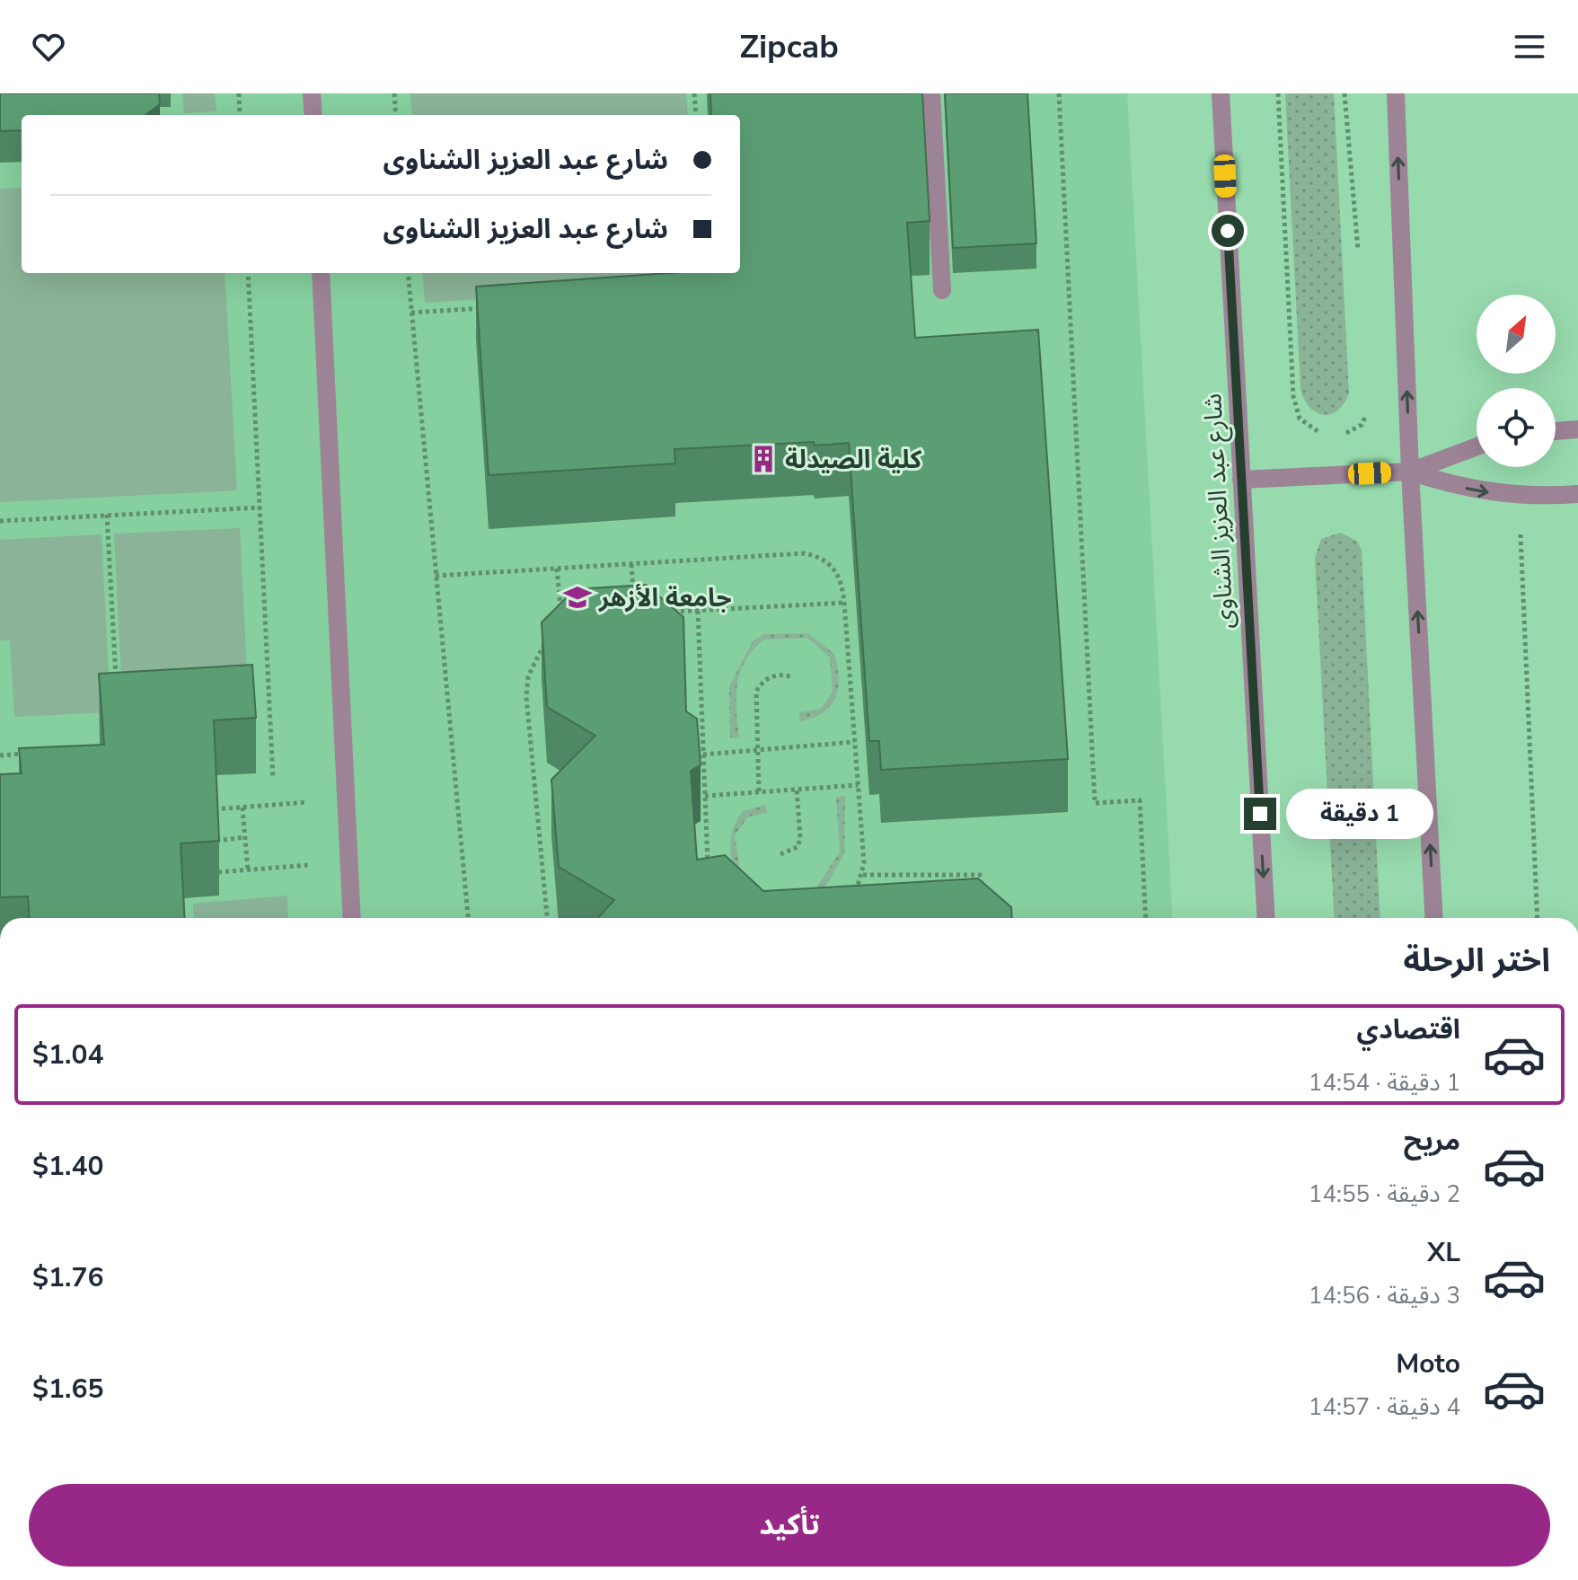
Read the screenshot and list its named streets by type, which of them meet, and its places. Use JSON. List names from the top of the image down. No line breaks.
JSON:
{"streets":{"street":["شارع عبد العزيز الشناوى"]},"one_way":["شارع عبد العزيز الشناوى"],"places":{"building":["كلية الصيدلة"],"school or university":["جامعة الأزهر"]},"north":"top right","page":{"header":"Zipcab","banner":["شارع عبد العزيز الشناوى","شارع عبد العزيز الشناوى"],"bubble":"1 دقيقة","heading":"اختر الرحلة","list":[{"name":"اقتصادي","note":"1 دقيقة · 14:54","value":"$1.04"},{"name":"مريح","note":"2 دقيقة · 14:55","value":"$1.40"},{"name":"XL","note":"3 دقيقة · 14:56","value":"$1.76"},{"name":"Moto","note":"4 دقيقة · 14:57","value":"$1.65"}],"buttons":"تأكيد"}}
